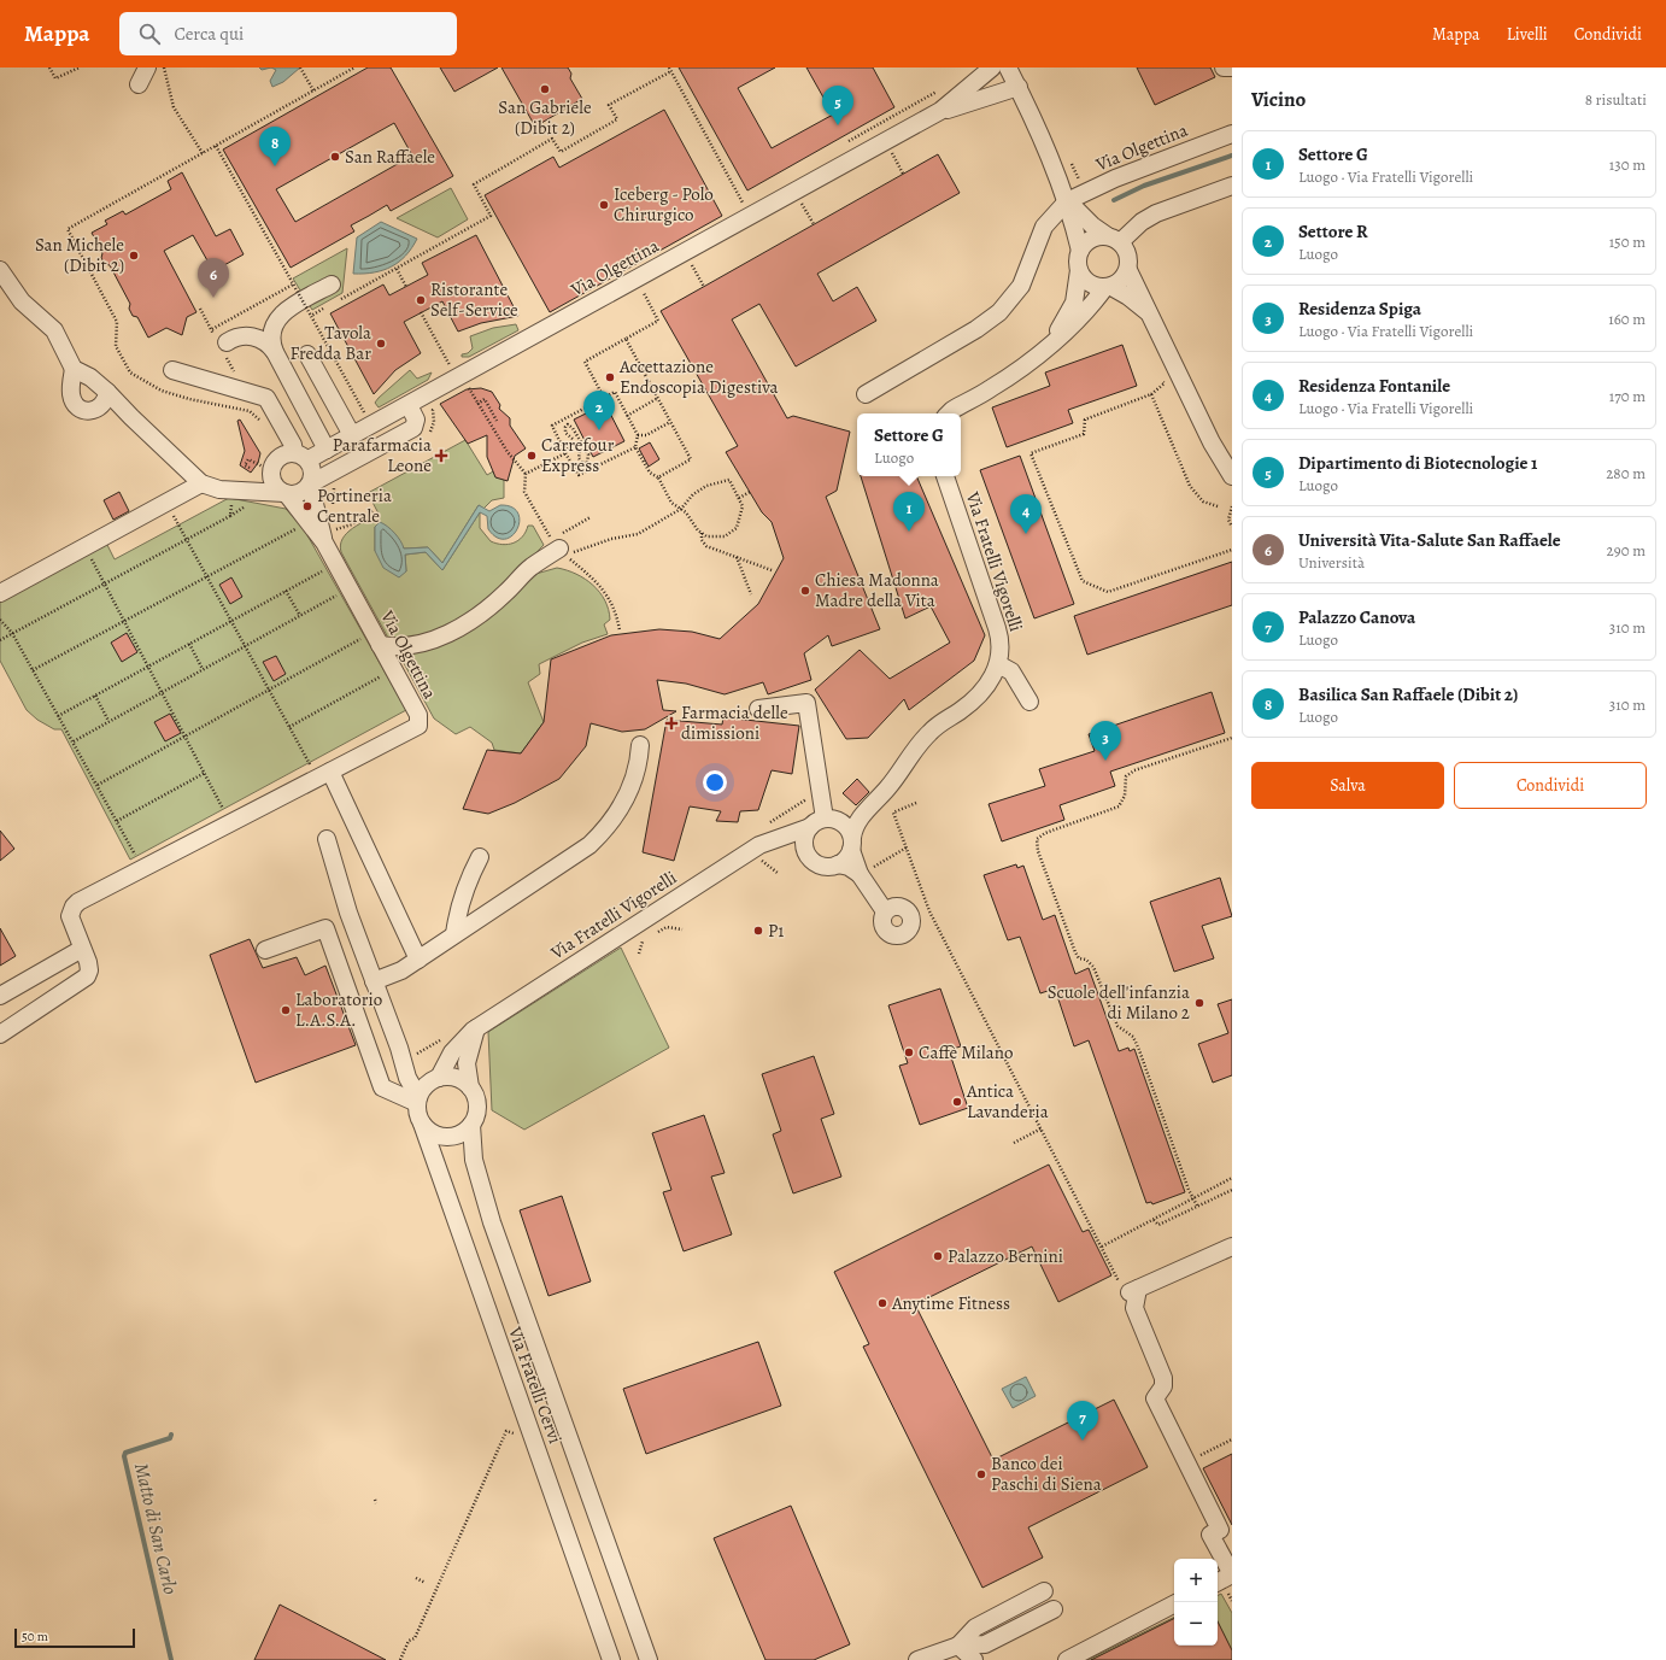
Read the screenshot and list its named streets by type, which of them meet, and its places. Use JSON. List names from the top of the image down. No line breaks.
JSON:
{"streets":{"street":["Via Olgettina","Via Fratelli Vigorelli","Via Fratelli Cervi"]},"crossings":[["Via Fratelli Vigorelli","Via Fratelli Cervi"]],"water":["Matto di San Carlo"],"places":{"other":["San Gabriele (Dibit 2)","San Raffaele","Iceberg - Polo Chirurgico","San Michele (Dibit 2)","Ristorante Self-Service","Tavola Fredda Bar","Accettazione Endoscopia Digestiva","Carrefour Express","Portineria Centrale","Chiesa Madonna Madre della Vita","P1","Scuole dell'infanzia di Milano 2","Laboratorio L.A.S.A.","Caffè Milano","Antica Lavanderia","Palazzo Bernini","Anytime Fitness","Banco dei Paschi di Siena"],"health":["Parafarmacia Leone","Farmacia delle dimissioni"]},"scale_bar":"50 m","page":{"header":"Mappa","search":"Cerca qui","nav":["Mappa","Livelli","Condividi"],"heading":["Vicino","8 risultati"],"pins":["5","8","6","2","1","4","3","7"],"list":[{"mark":"1","name":"Settore G","note":"Luogo · Via Fratelli Vigorelli","value":"130 m"},{"mark":"2","name":"Settore R","note":"Luogo","value":"150 m"},{"mark":"3","name":"Residenza Spiga","note":"Luogo · Via Fratelli Vigorelli","value":"160 m"},{"mark":"4","name":"Residenza Fontanile","note":"Luogo · Via Fratelli Vigorelli","value":"170 m"},{"mark":"5","name":"Dipartimento di Biotecnologie 1","note":"Luogo","value":"280 m"},{"mark":"6","name":"Università Vita-Salute San Raffaele","note":"Università","value":"290 m"},{"mark":"7","name":"Palazzo Canova","note":"Luogo","value":"310 m"},{"mark":"8","name":"Basilica San Raffaele (Dibit 2)","note":"Luogo","value":"310 m"}],"popup":["Settore G","Luogo"],"buttons":["Salva","Condividi"],"map_buttons":["+","−"],"scale":"50 m"}}
